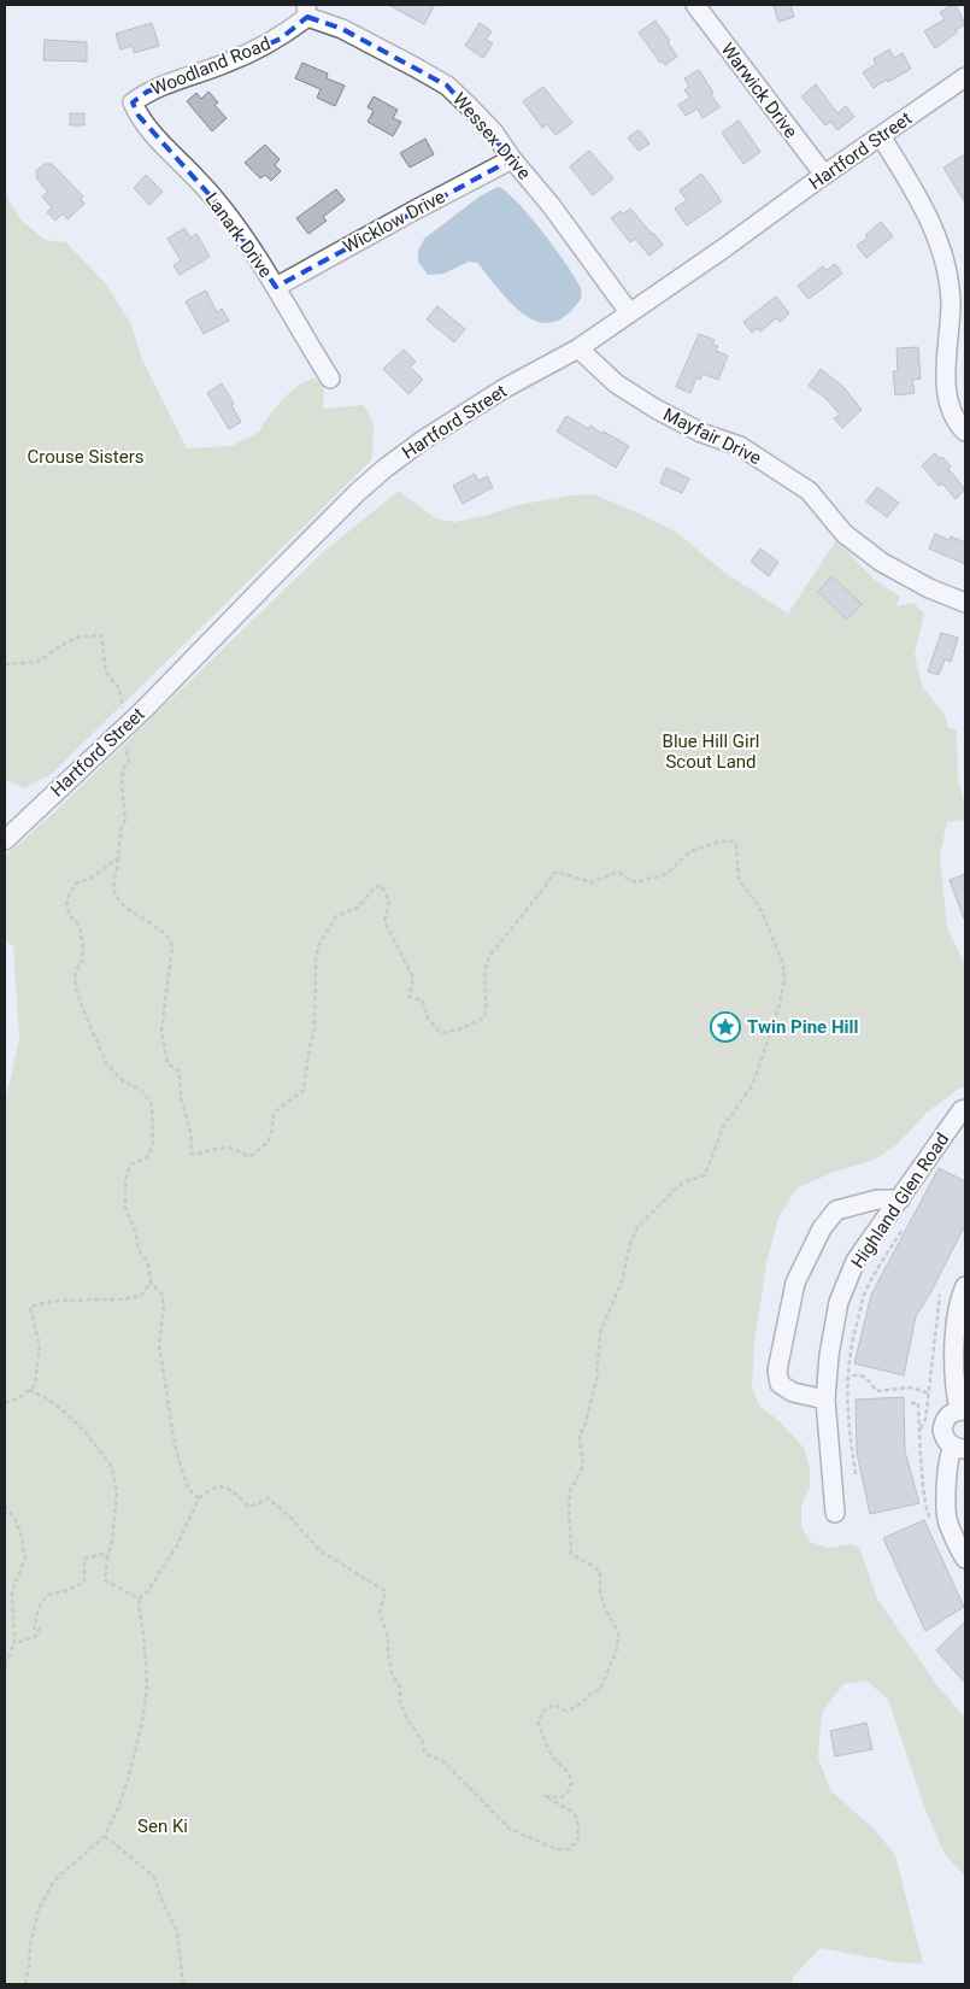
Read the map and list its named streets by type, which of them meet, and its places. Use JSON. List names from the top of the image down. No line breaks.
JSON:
{"streets":{"street":["Woodland Road","Warwick Drive","Wessex Drive","Hartford Street","Wicklow Drive","Lanark Drive","Mayfair Drive","Highland Glen Road"]},"crossings":[["Woodland Road","Wessex Drive"],["Woodland Road","Lanark Drive"],["Warwick Drive","Hartford Street"],["Wessex Drive","Hartford Street"],["Wessex Drive","Wicklow Drive"],["Hartford Street","Mayfair Drive"],["Wicklow Drive","Lanark Drive"]],"parks":["Crouse Sisters","Blue Hill Girl Scout Land","Sen Ki"],"places":{"place":["Twin Pine Hill"]}}
